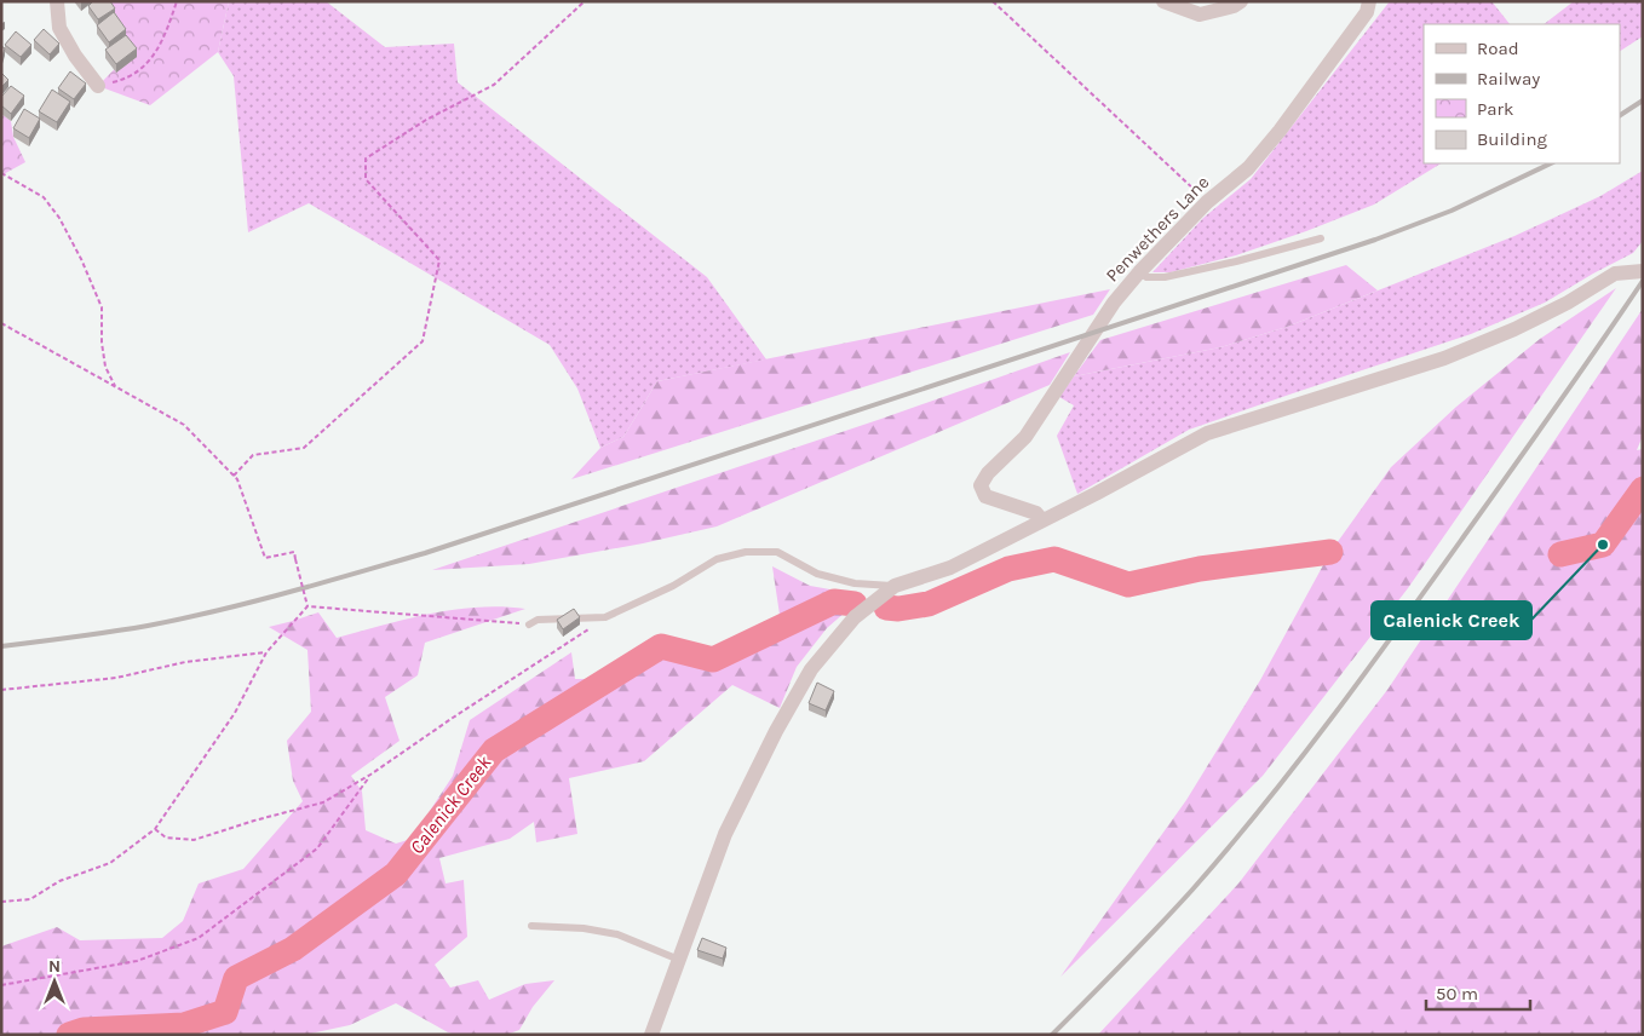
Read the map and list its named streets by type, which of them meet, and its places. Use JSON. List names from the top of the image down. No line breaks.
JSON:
{"streets":{"street":["Penwethers Lane"]},"water":["Calenick Creek"],"places":["Calenick Creek"],"legend":["Road","Railway","Park","Building"],"scale_bar":"50 m","north":"top"}
